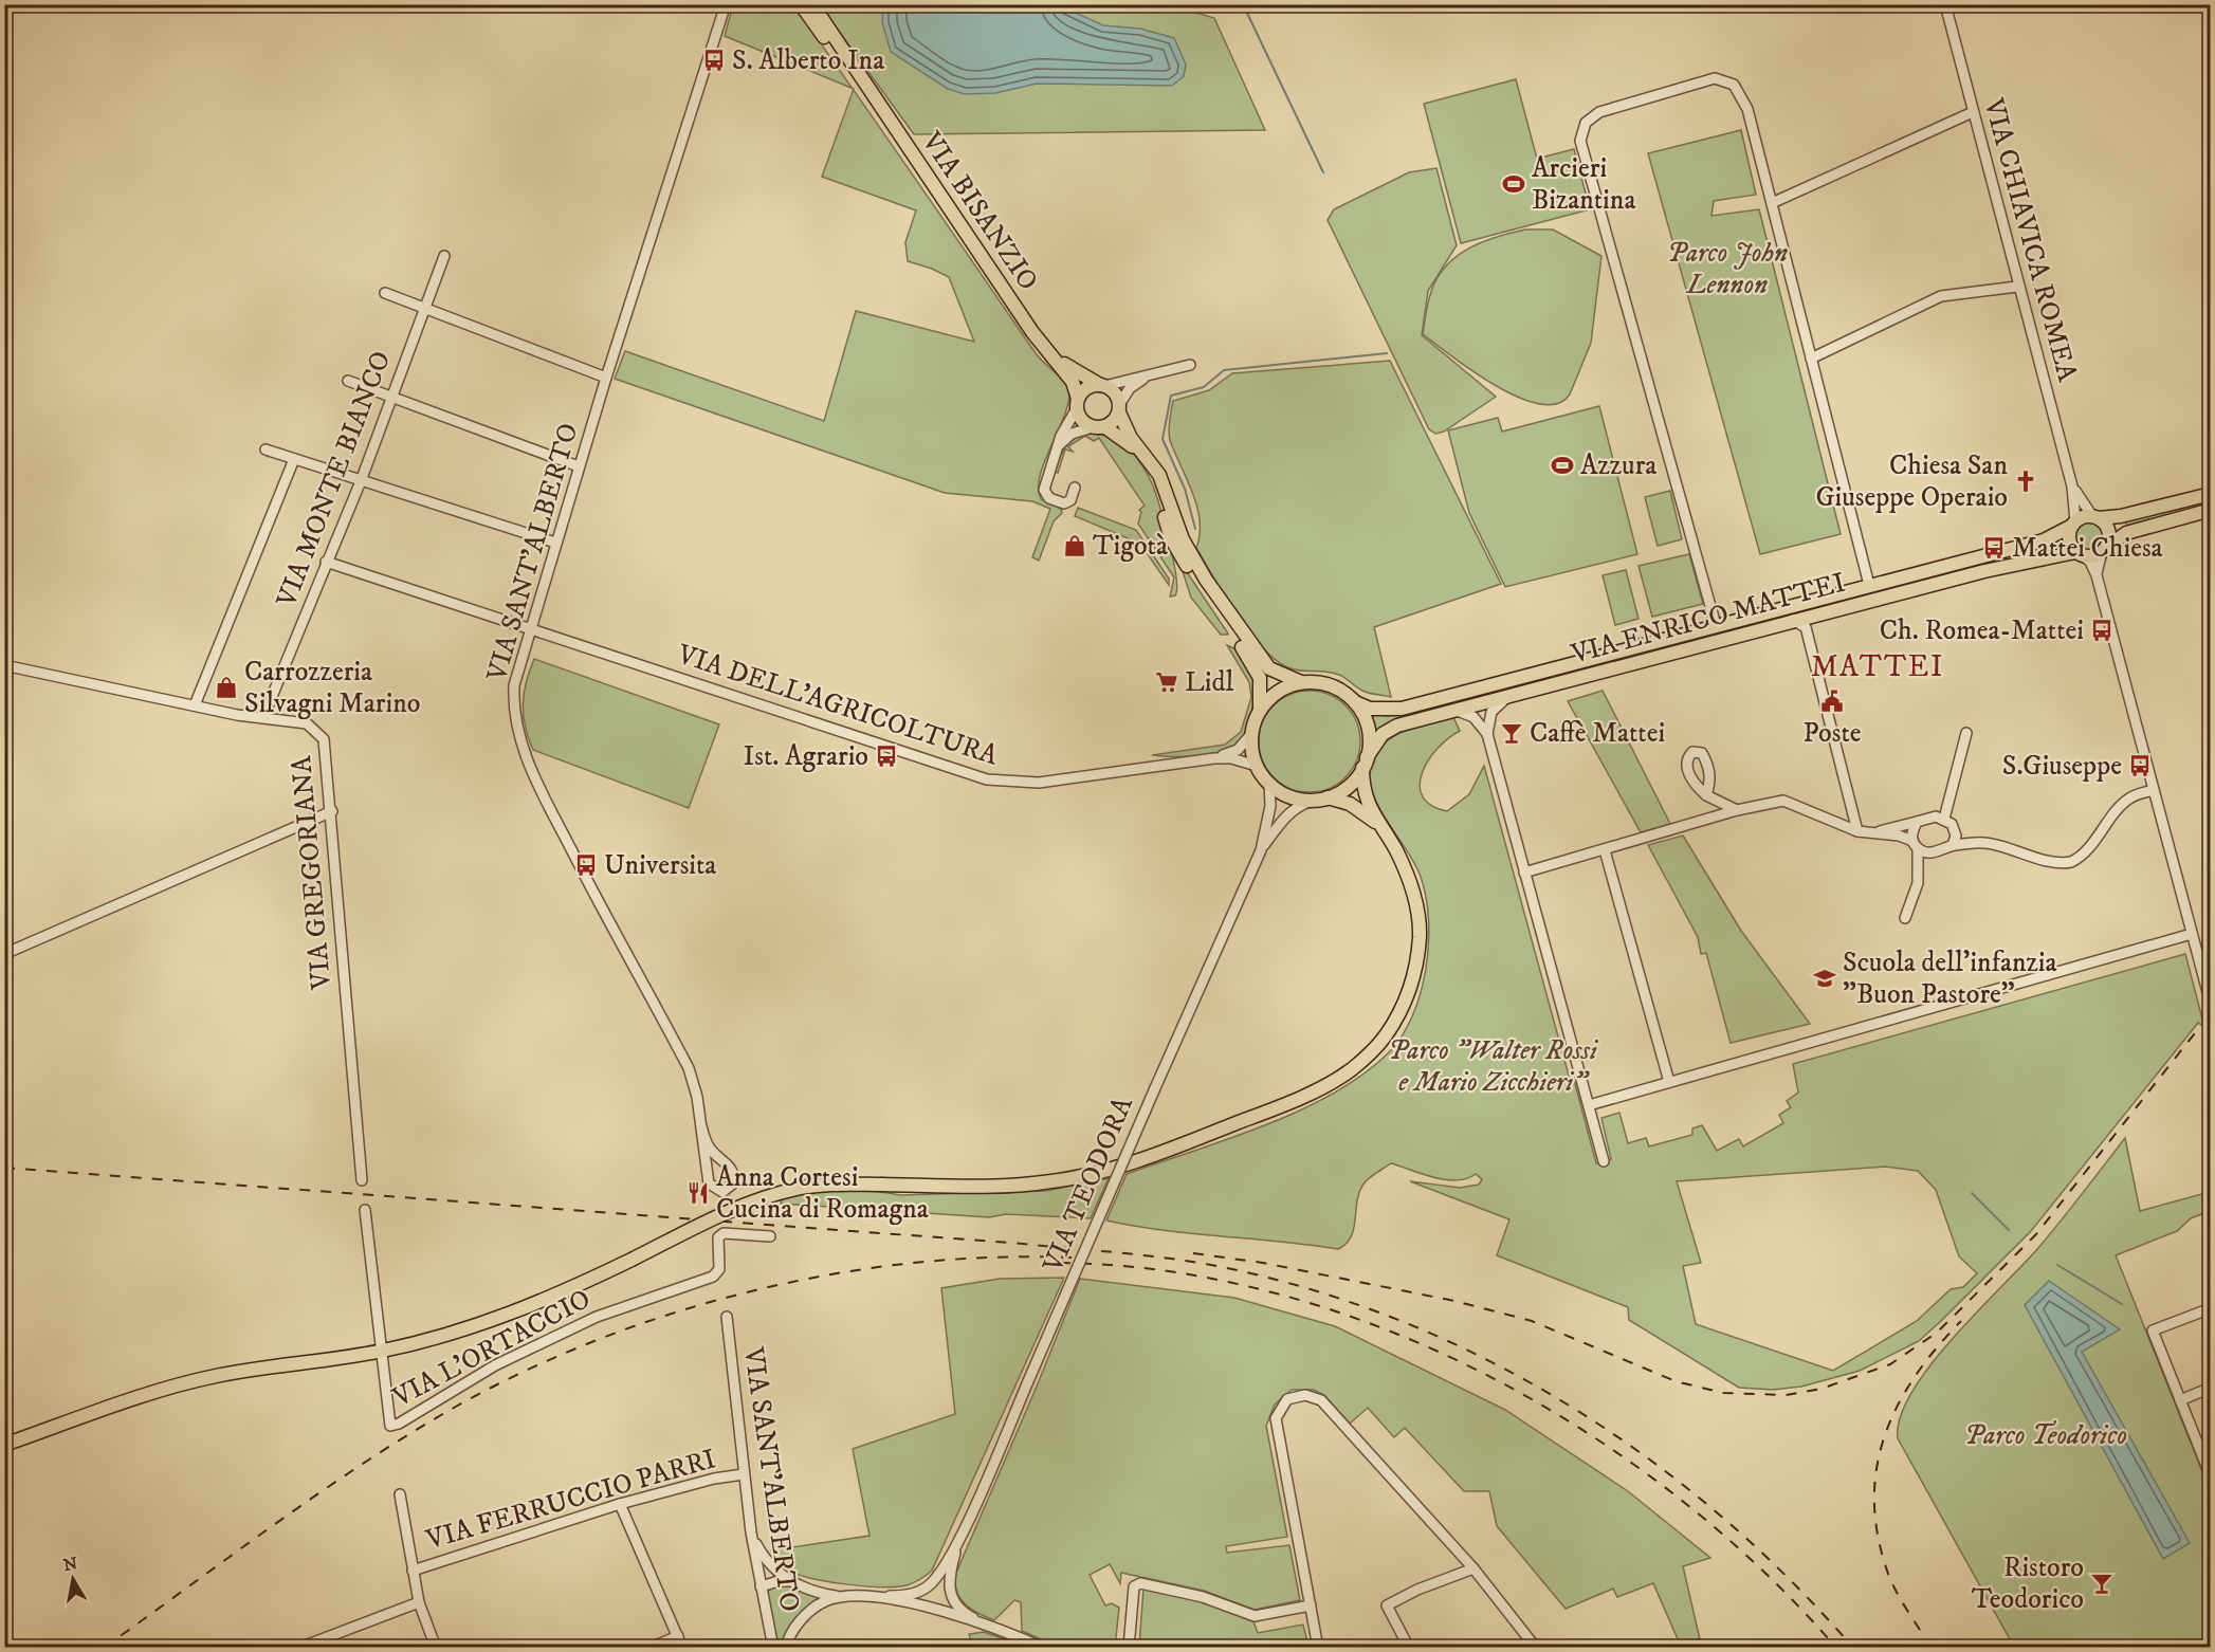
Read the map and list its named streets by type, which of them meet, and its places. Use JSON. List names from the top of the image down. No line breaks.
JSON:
{"streets":{"main road":["VIA BISANZIO","VIA ENRICO MATTEI"],"street":["VIA CHIAVICA ROMEA","VIA MONTE BIANCO","VIA SANT'ALBERTO","VIA DELL'AGRICOLTURA","VIA GREGORIANA","VIA TEODORA","VIA L'ORTACCIO","VIA FERRUCCIO PARRI"]},"crossings":[["VIA CHIAVICA ROMEA","VIA ENRICO MATTEI"],["VIA MONTE BIANCO","VIA DELL'AGRICOLTURA"],["VIA MONTE BIANCO","VIA GREGORIANA"],["VIA SANT'ALBERTO","VIA DELL'AGRICOLTURA"],["VIA SANT'ALBERTO","VIA FERRUCCIO PARRI"],["VIA ENRICO MATTEI","VIA DELL'AGRICOLTURA"],["VIA ENRICO MATTEI","VIA TEODORA"],["VIA DELL'AGRICOLTURA","VIA TEODORA"]],"districts":["MATTEI"],"parks":["Parco John Lennon","Parco \"Walter Rossi e Mario Zicchieri\"","Parco Teodorico"],"places":{"bus stop":["S. Alberto Ina","Mattei Chiesa","Ch. Romea-Mattei","Ist. Agrario","S.Giuseppe","Universita"],"sports":["Arcieri Bizantina","Azzura"],"church":["Chiesa San Giuseppe Operaio"],"shop":["Tigotà","Carrozzeria Silvagni Marino"],"supermarket":["Lidl"],"public building":["Poste"],"bar":["Caffè Mattei","Ristoro Teodorico"],"school or university":["Scuola dell'infanzia \"Buon Pastore\""],"restaurant":["Anna Cortesi Cucina di Romagna"]},"north":"top"}
